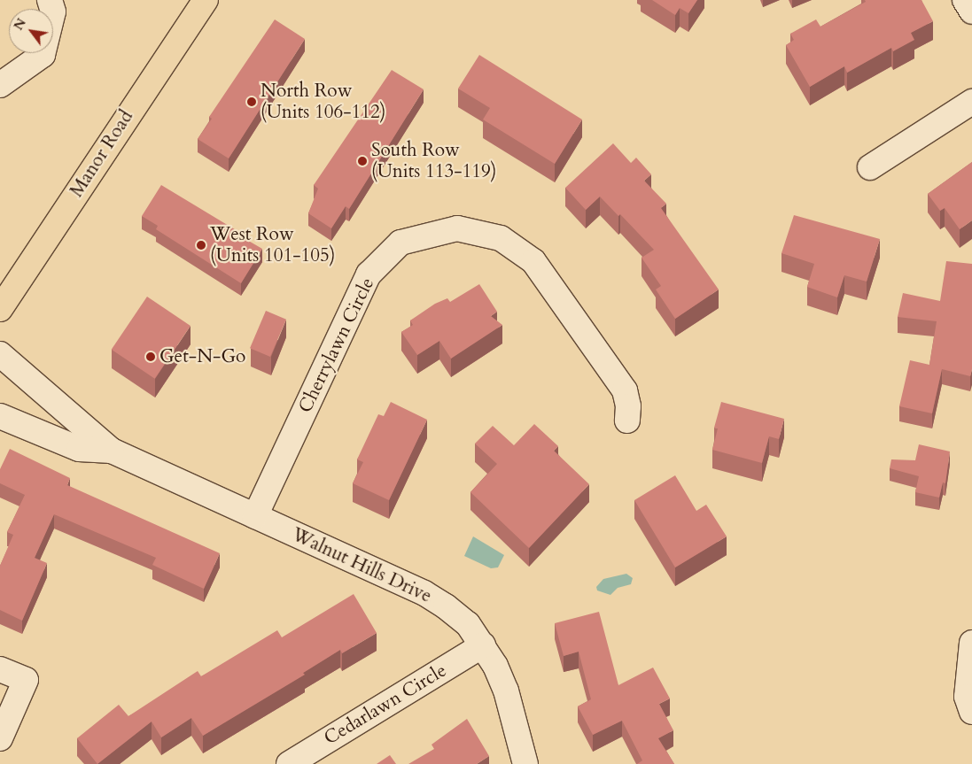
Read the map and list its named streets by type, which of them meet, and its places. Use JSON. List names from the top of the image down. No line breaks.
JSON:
{"streets":{"main road":["Manor Road"],"street":["Cherrylawn Circle","Walnut Hills Drive","Cedarlawn Circle"]},"crossings":[["Cherrylawn Circle","Walnut Hills Drive"],["Walnut Hills Drive","Cedarlawn Circle"]],"places":["North Row (Units 106-112)","South Row (Units 113-119)","West Row (Units 101-105)","Get-N-Go"],"north":"top left"}
